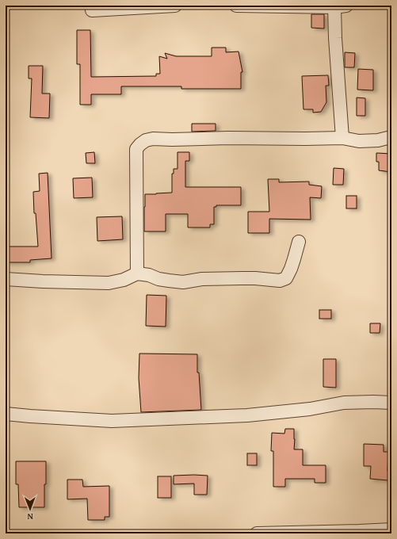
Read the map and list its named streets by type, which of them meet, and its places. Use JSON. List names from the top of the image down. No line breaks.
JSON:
{"north":"bottom"}
